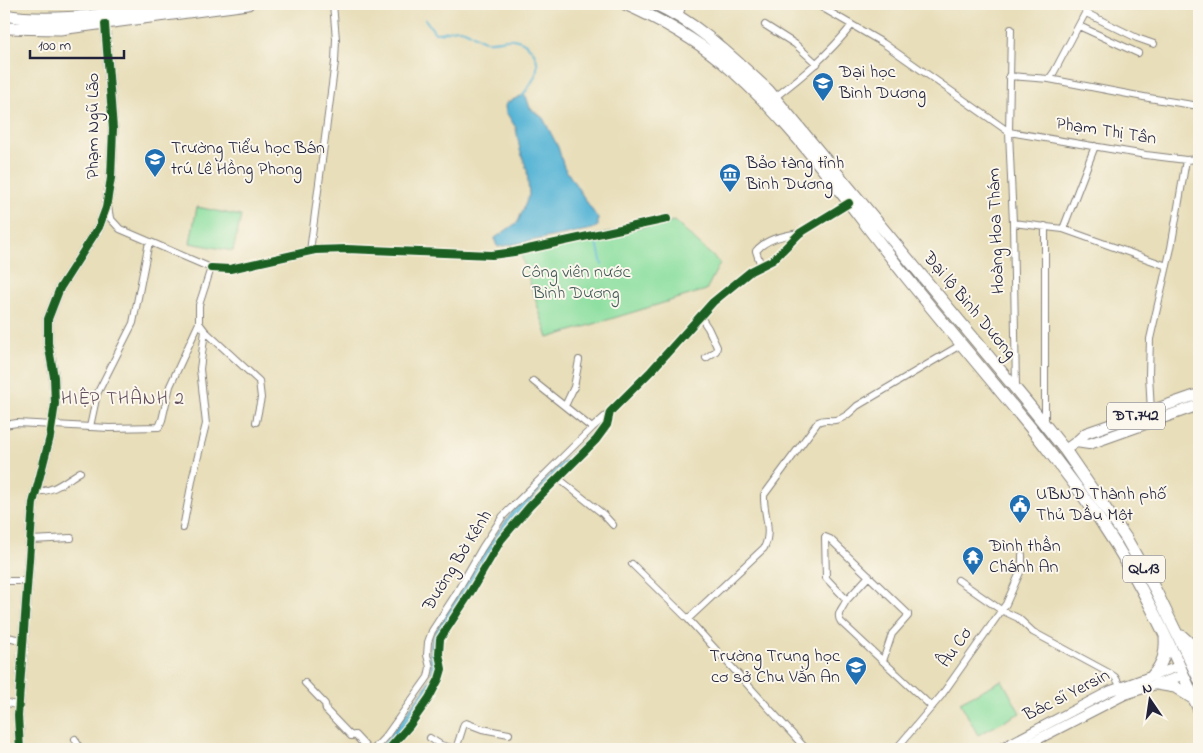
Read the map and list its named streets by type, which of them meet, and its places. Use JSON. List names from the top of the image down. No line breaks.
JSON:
{"streets":{"highway":["Đại lộ Bình Dương","QL.13"],"main road":["ĐT.742"],"street":["Phạm Ngũ Lão","Phạm Thị Tân","Hoàng Hoa Thám","Đường Bờ Kênh","Âu Cơ","Bác sĩ Yersin"]},"crossings":[["Phạm Thị Tân","Hoàng Hoa Thám"],["Hoàng Hoa Thám","Đại lộ Bình Dương"],["Đại lộ Bình Dương","ĐT.742"],["Đại lộ Bình Dương","Bác sĩ Yersin"]],"districts":["HIỆP THÀNH 2"],"parks":["Công viên nước Bình Dương"],"places":{"school or university":["Đại học Bình Dương","Trường Tiểu học Bán trú Lê Hồng Phong","Trường Trung học cơ sở Chu Văn An"],"museum":["Bảo tàng tỉnh Bình Dương"],"public building":["UBND Thành phố Thủ Dầu Một"],"temple":["Đình thần Chánh An"]},"scale_bar":"100 m","north":"top"}
